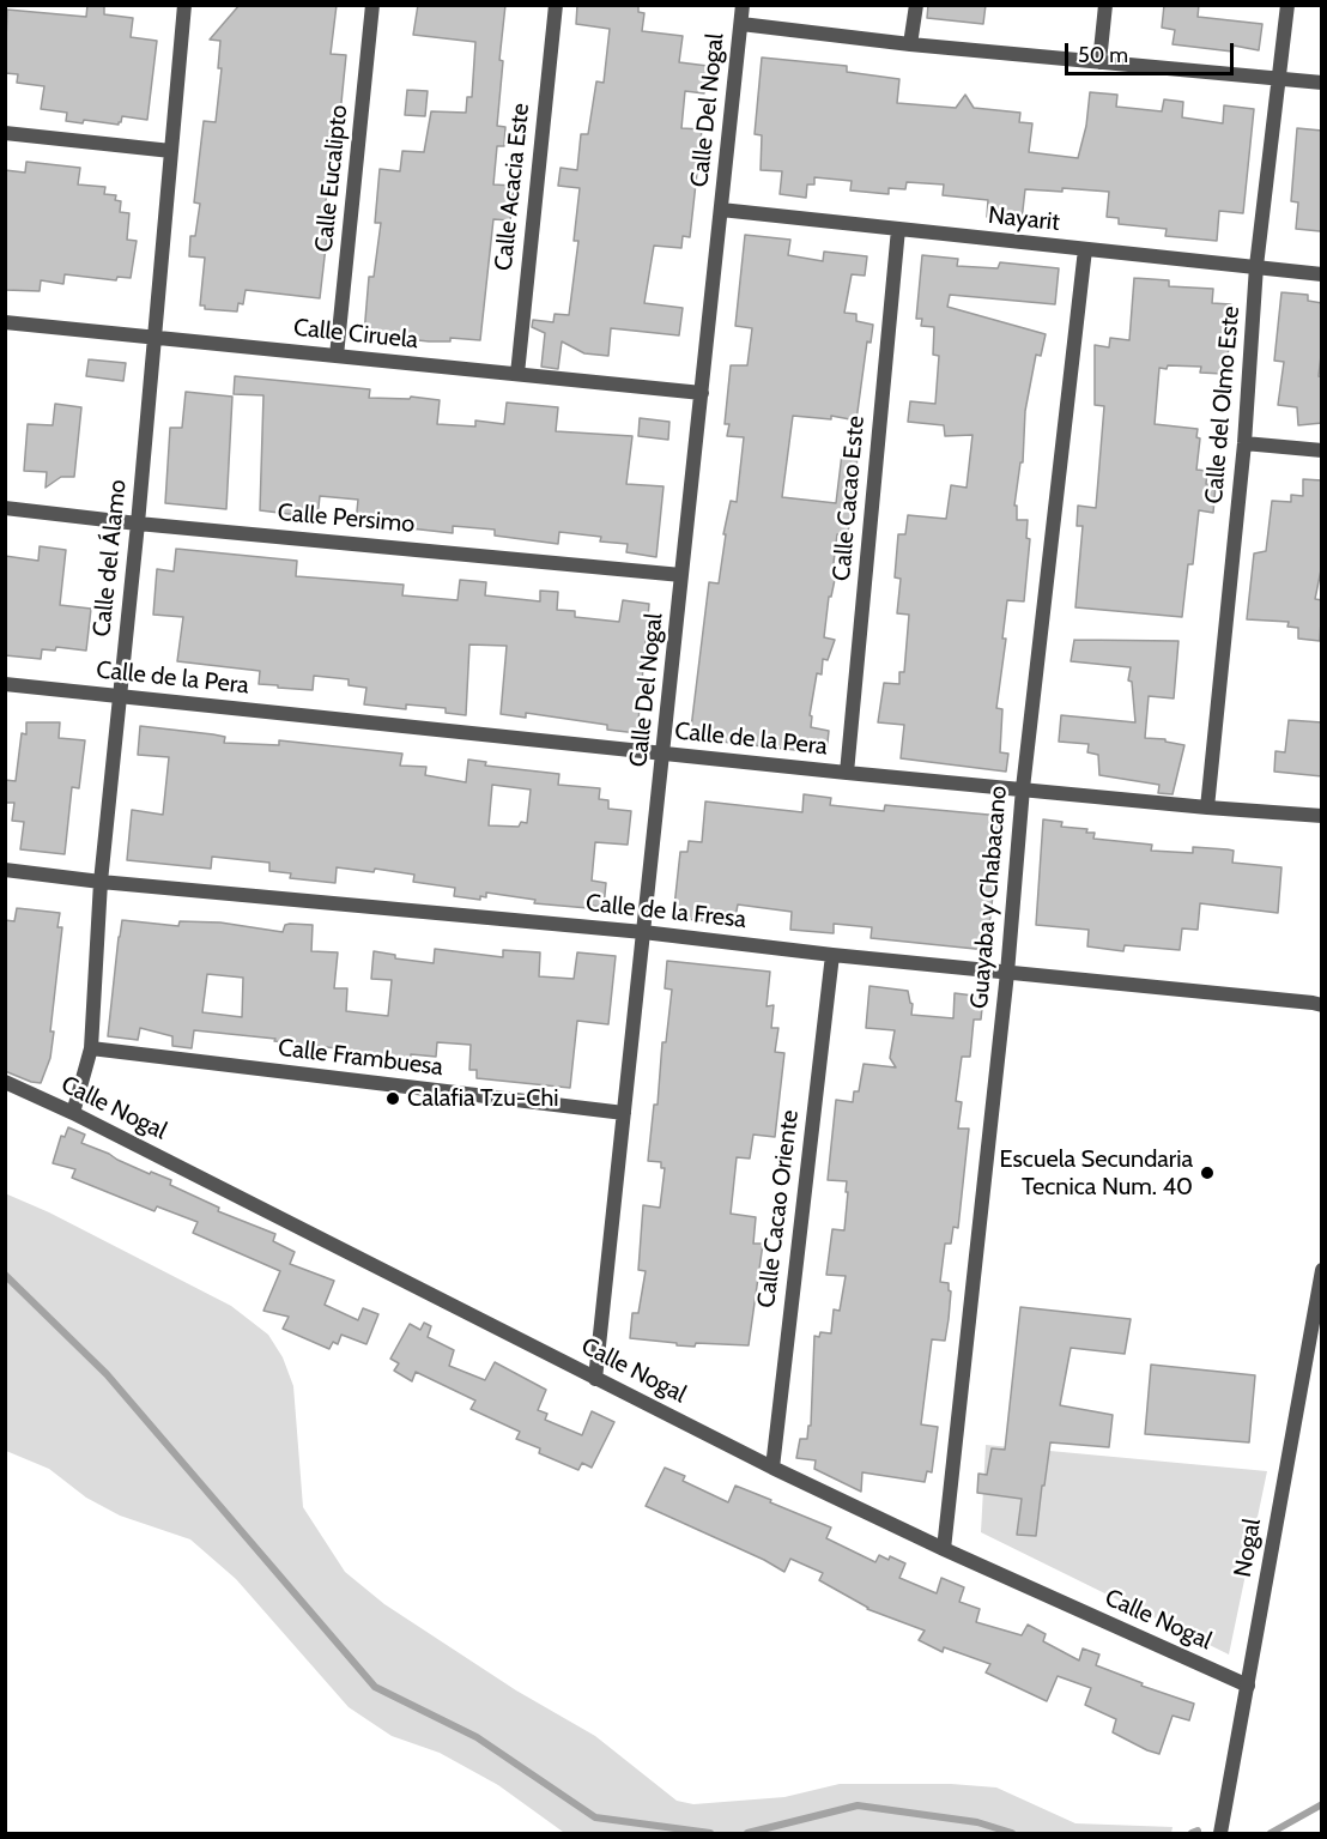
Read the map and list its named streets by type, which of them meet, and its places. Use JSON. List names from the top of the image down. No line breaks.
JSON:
{"streets":{"street":["Calle Del Nogal","Calle Eucalipto","Calle Acacia Este","Nayarit","Calle Ciruela","Calle del Olmo Este","Calle Cacao Este","Calle Persimo","Calle del Álamo","Calle de la Pera","Guayaba y Chabacano","Calle de la Fresa","Calle Frambuesa","Calle Nogal","Calle Cacao Oriente","Nogal"]},"crossings":[["Calle Del Nogal","Nayarit"],["Calle Del Nogal","Calle Ciruela"],["Calle Del Nogal","Calle Persimo"],["Calle Del Nogal","Calle de la Pera"],["Calle Del Nogal","Calle de la Fresa"],["Calle Del Nogal","Calle Frambuesa"],["Calle Del Nogal","Calle Nogal"],["Calle Eucalipto","Calle Ciruela"],["Calle Acacia Este","Calle Ciruela"],["Nayarit","Calle del Olmo Este"],["Nayarit","Calle Cacao Este"],["Nayarit","Guayaba y Chabacano"],["Calle Ciruela","Calle del Álamo"],["Calle del Olmo Este","Calle de la Pera"],["Calle Cacao Este","Calle de la Pera"],["Calle Persimo","Calle del Álamo"],["Calle del Álamo","Calle de la Pera"],["Calle del Álamo","Calle de la Fresa"],["Calle del Álamo","Calle Frambuesa"],["Calle del Álamo","Calle Nogal"],["Calle de la Pera","Guayaba y Chabacano"],["Guayaba y Chabacano","Calle de la Fresa"],["Guayaba y Chabacano","Calle Nogal"],["Calle de la Fresa","Calle Cacao Oriente"],["Calle Nogal","Calle Cacao Oriente"],["Calle Nogal","Nogal"]],"places":["Calafia Tzu-Chi","Escuela Secundaria Tecnica Num. 40"],"scale_bar":"50 m"}
